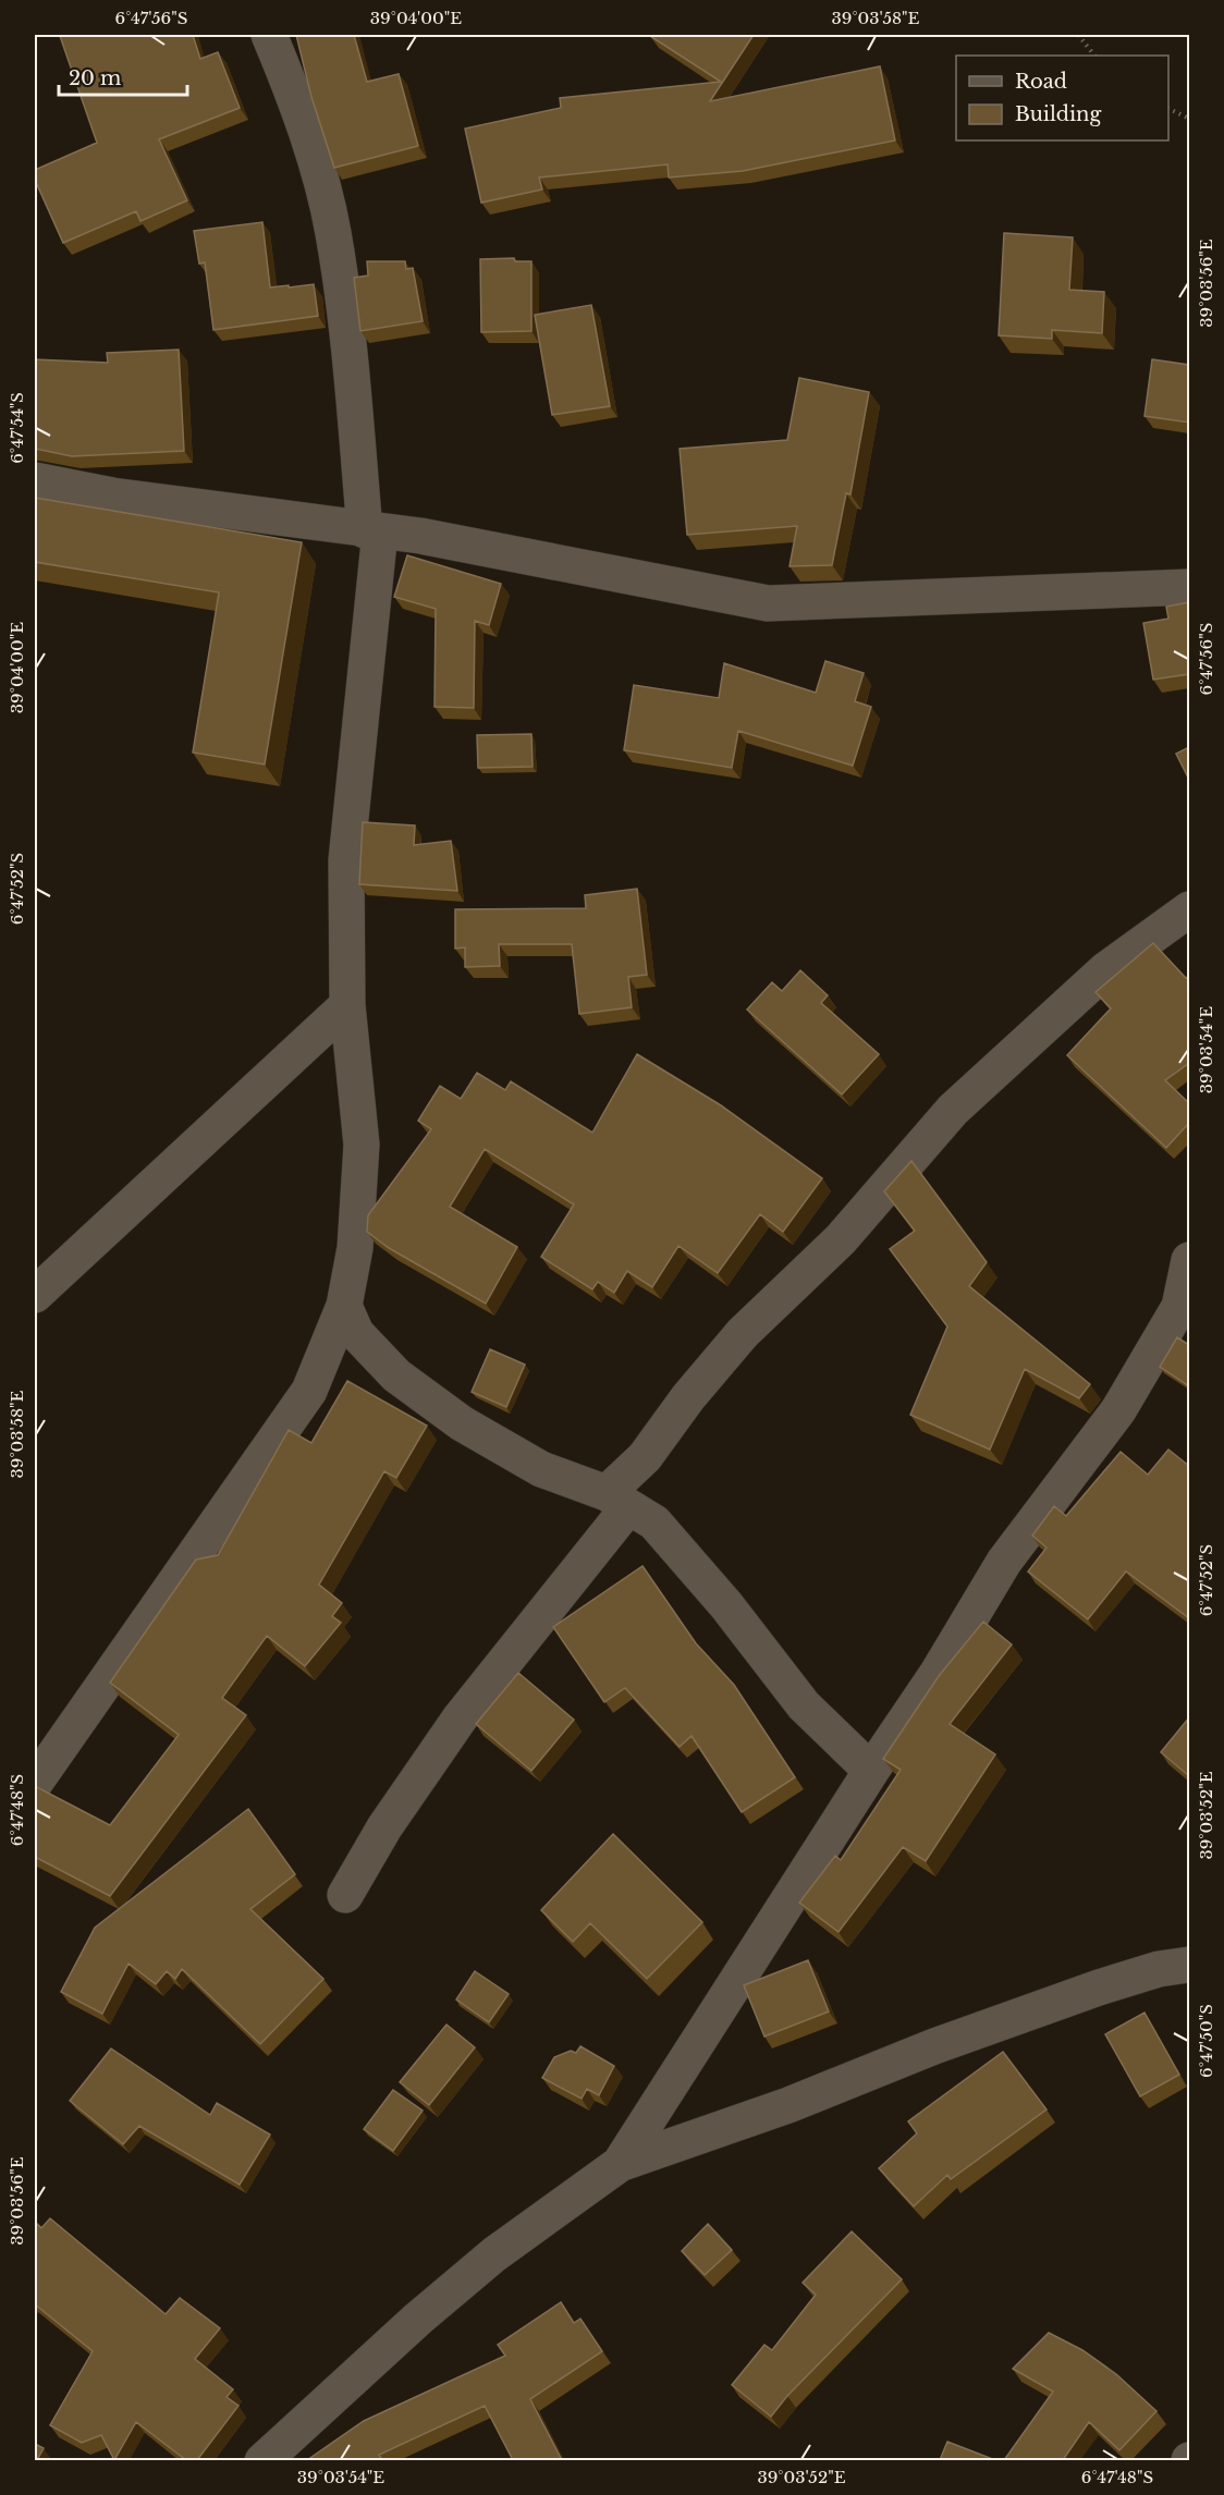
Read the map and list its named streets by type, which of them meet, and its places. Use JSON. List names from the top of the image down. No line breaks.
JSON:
{"legend":["Road","Building"],"scale_bar":"20 m","coordinates":["6°47'56\"S","39°04'00\"E","39°03'58\"E","39°03'56\"E","6°47'54\"S","6°47'52\"S","39°03'54\"E","6°47'48\"S","39°03'52\"E","6°47'50\"S"]}
